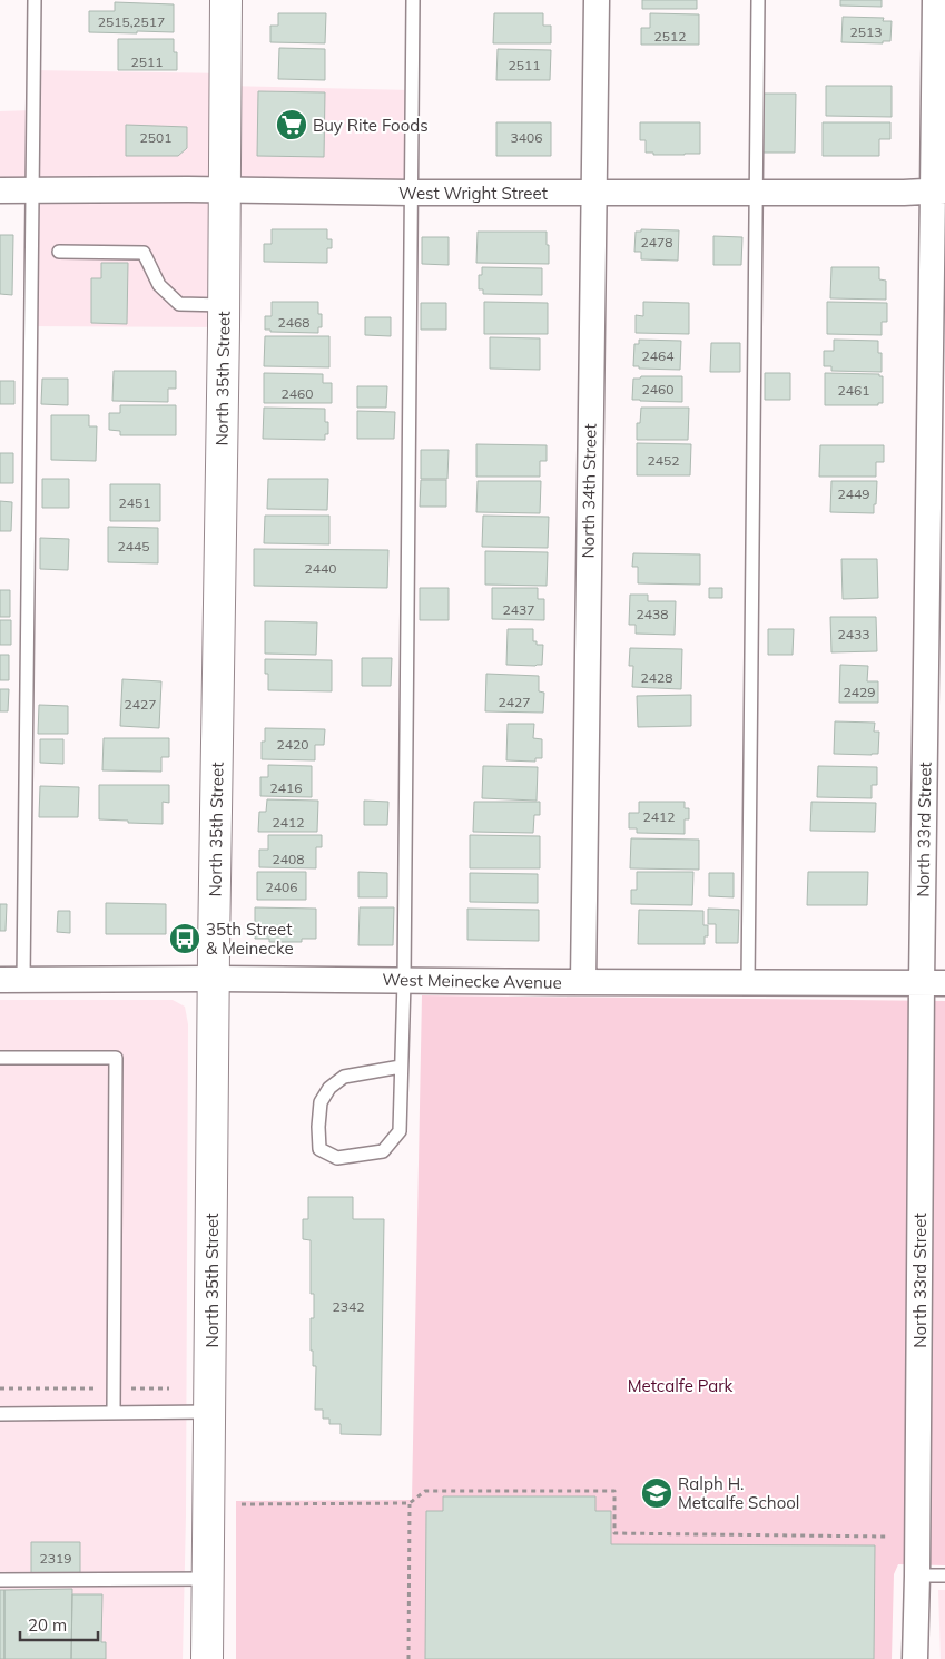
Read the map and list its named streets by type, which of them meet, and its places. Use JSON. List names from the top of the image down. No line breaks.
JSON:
{"streets":{"main road":["North 35th Street"],"street":["West Wright Street","North 34th Street","North 33rd Street","West Meinecke Avenue"]},"crossings":[["West Wright Street","North 35th Street"],["West Wright Street","North 34th Street"],["West Wright Street","North 33rd Street"],["North 35th Street","West Meinecke Avenue"],["North 34th Street","West Meinecke Avenue"],["North 33rd Street","West Meinecke Avenue"]],"parks":["Metcalfe Park"],"places":{"supermarket":["Buy Rite Foods"],"bus stop":["35th Street & Meinecke"],"school or university":["Ralph H. Metcalfe School"]},"house_numbers":["2515,2517","2513","2512","2511","2511","2501","3406","2478","2468","2464","2460","2461","2460","2452","2449","2451","2445","2440","2437","2438","2433","2428","2429","2427","2427","2420","2416","2412","2412","2408","2406","2342","2319"],"scale_bar":"20 m"}
